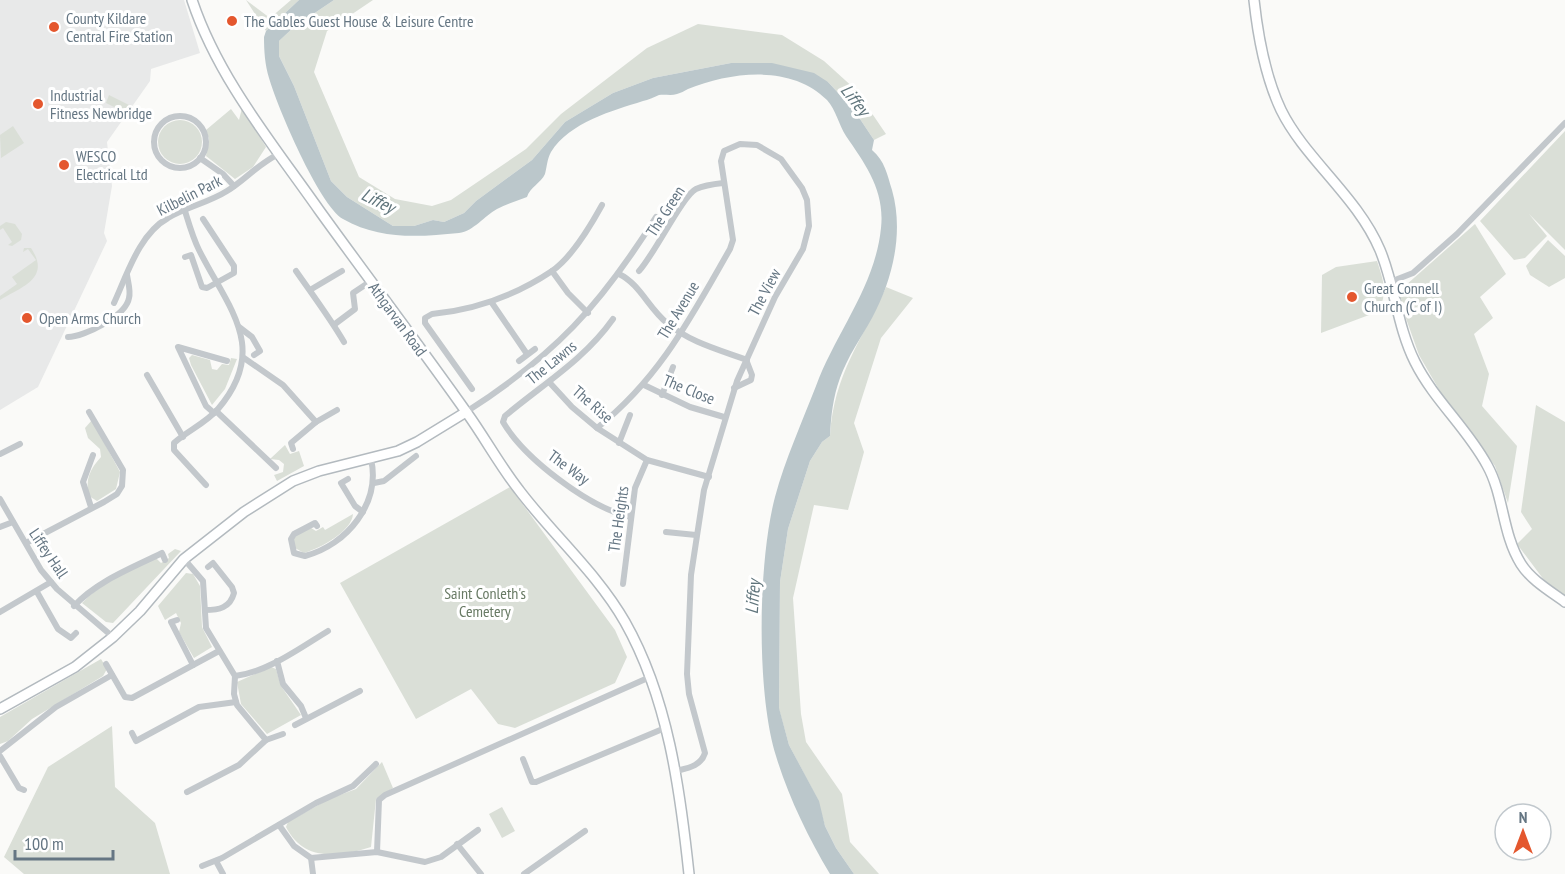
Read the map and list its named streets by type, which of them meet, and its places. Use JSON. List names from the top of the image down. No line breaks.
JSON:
{"streets":{"street":["Kilbelin Park","The Green","The View","The Avenue","Athgarvan Road","The Lawns","The Close","The Rise","The Way","The Heights","Liffey Hall"]},"crossings":[["Kilbelin Park","Athgarvan Road"],["The Green","The View"],["The Green","The Avenue"],["The View","The Avenue"],["The View","Athgarvan Road"],["The View","The Close"],["The View","The Rise"],["The Avenue","The Close"],["The Avenue","The Rise"],["The Lawns","The Rise"],["The Lawns","The Way"],["The Rise","The Heights"],["The Way","The Heights"]],"water":["Liffey"],"parks":["Saint Conleth's Cemetery"],"places":["The Gables Guest House & Leisure Centre","County Kildare Central Fire Station","Industrial Fitness Newbridge","WESCO Electrical Ltd","Great Connell Church (C of I)","Open Arms Church"],"scale_bar":"100 m","north":"top"}
